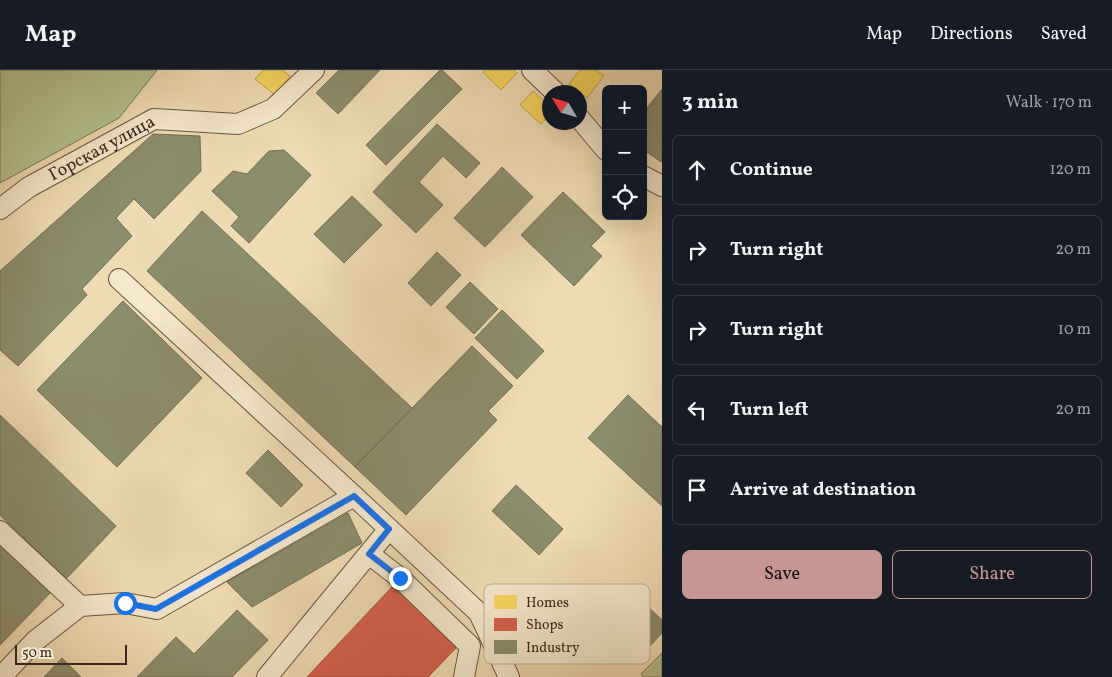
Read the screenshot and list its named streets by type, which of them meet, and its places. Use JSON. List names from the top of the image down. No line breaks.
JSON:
{"streets":{"street":["Горская улица"]},"legend":["Homes","Shops","Industry"],"scale_bar":"50 m","north":"top left","page":{"header":"Map","nav":["Map","Directions","Saved"],"heading":["3 min","Walk · 170 m"],"map_buttons":["+","−"],"list":[["Continue","120 m"],["Turn right","20 m"],["Turn right","10 m"],["Turn left","20 m"],"Arrive at destination"],"buttons":["Save","Share"],"scale":"50 m"}}
